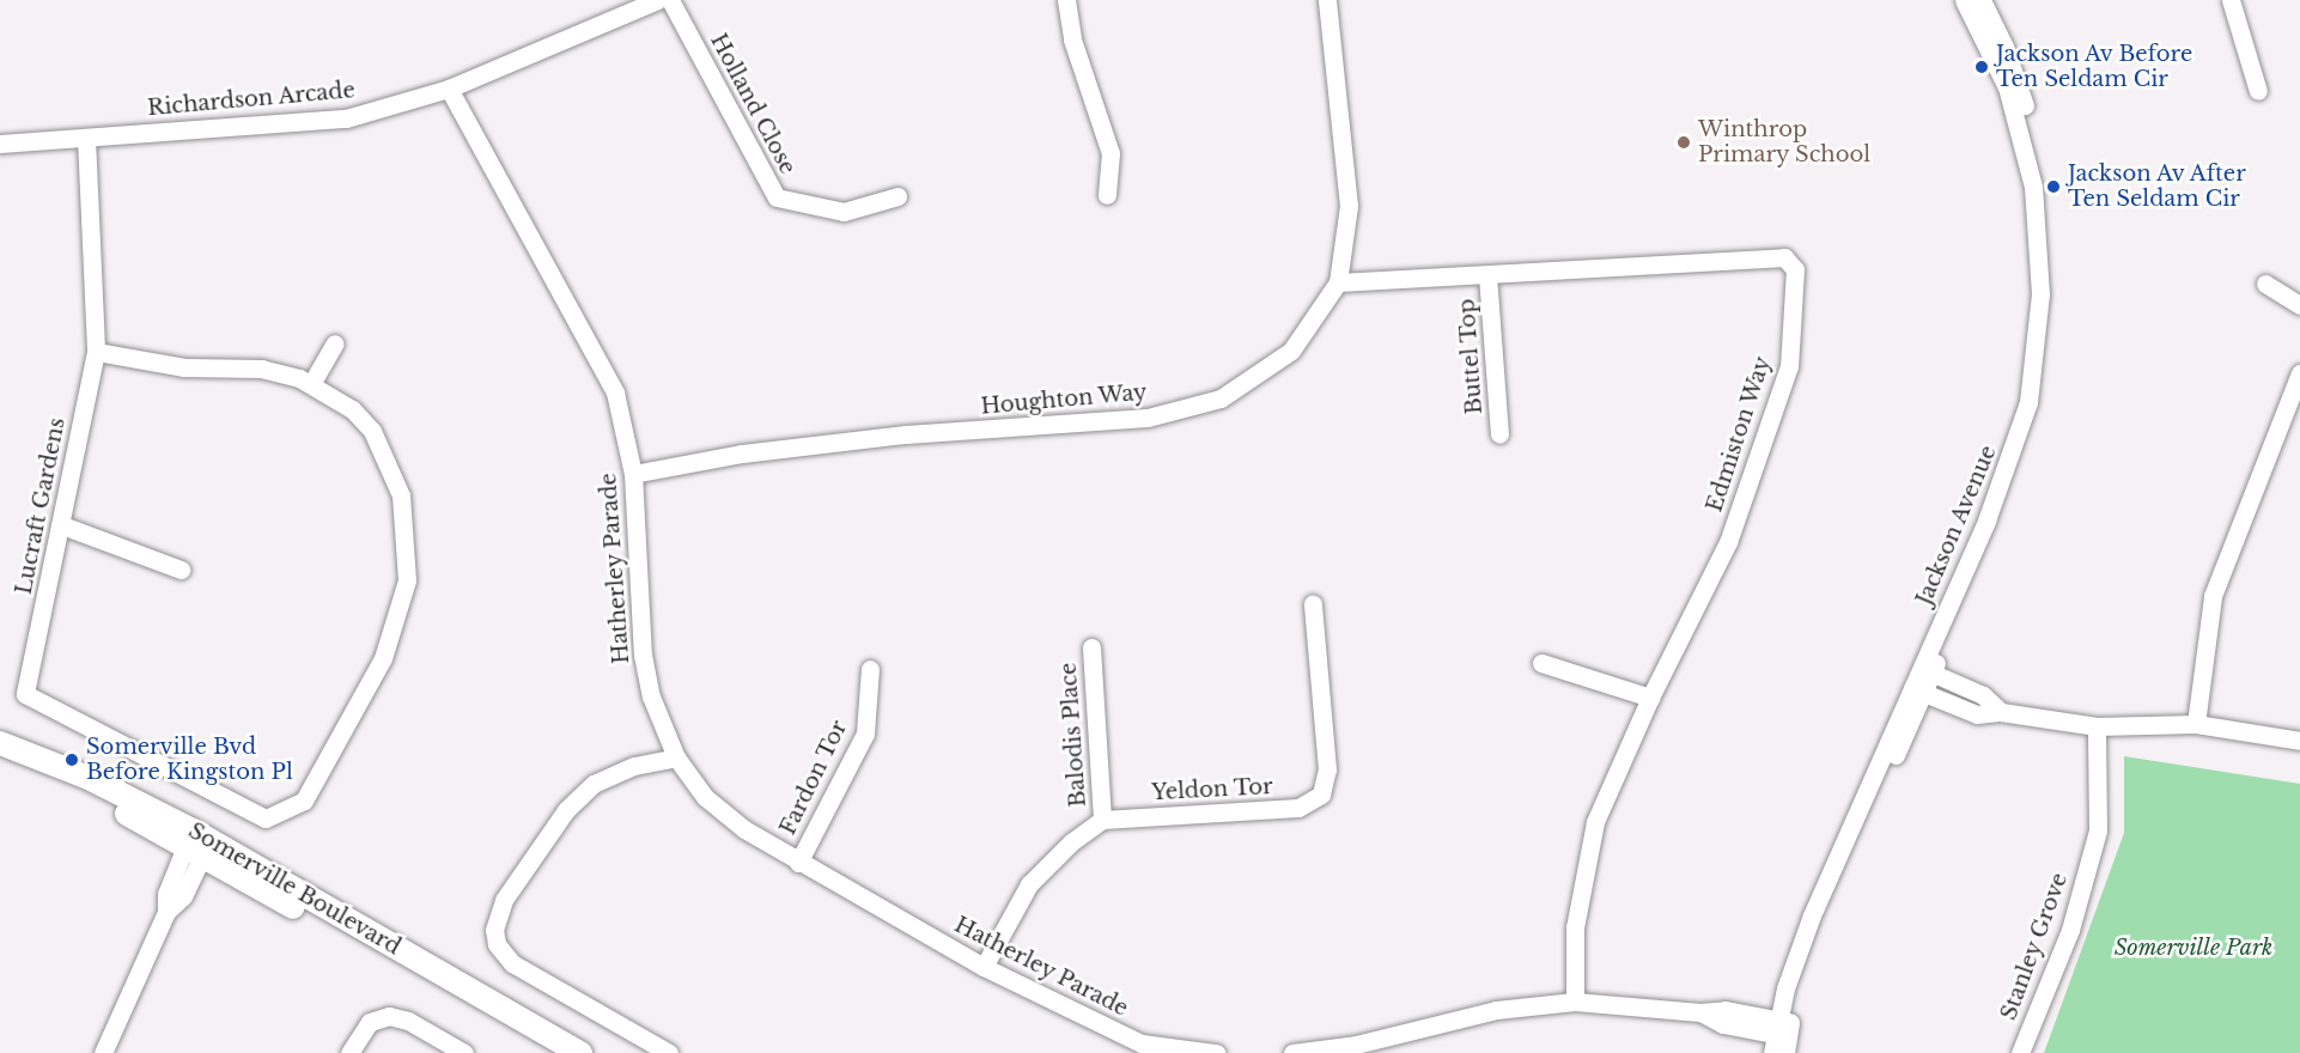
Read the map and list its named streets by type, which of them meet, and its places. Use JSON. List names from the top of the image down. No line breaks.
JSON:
{"streets":{"main road":["Somerville Boulevard"],"street":["Richardson Arcade","Holland Close","Buttel Top","Houghton Way","Edmiston Way","Lucraft Gardens","Jackson Avenue","Hatherley Parade","Balodis Place","Fardon Tor","Yeldon Tor","Stanley Grove"]},"crossings":[["Richardson Arcade","Lucraft Gardens"],["Richardson Arcade","Hatherley Parade"],["Buttel Top","Edmiston Way"],["Houghton Way","Edmiston Way"],["Houghton Way","Hatherley Parade"],["Hatherley Parade","Fardon Tor"],["Balodis Place","Yeldon Tor"]],"parks":["Somerville Park"],"places":["Jackson Av Before Ten Seldam Cir","Winthrop Primary School","Jackson Av After Ten Seldam Cir","Somerville Bvd Before Kingston Pl"]}
